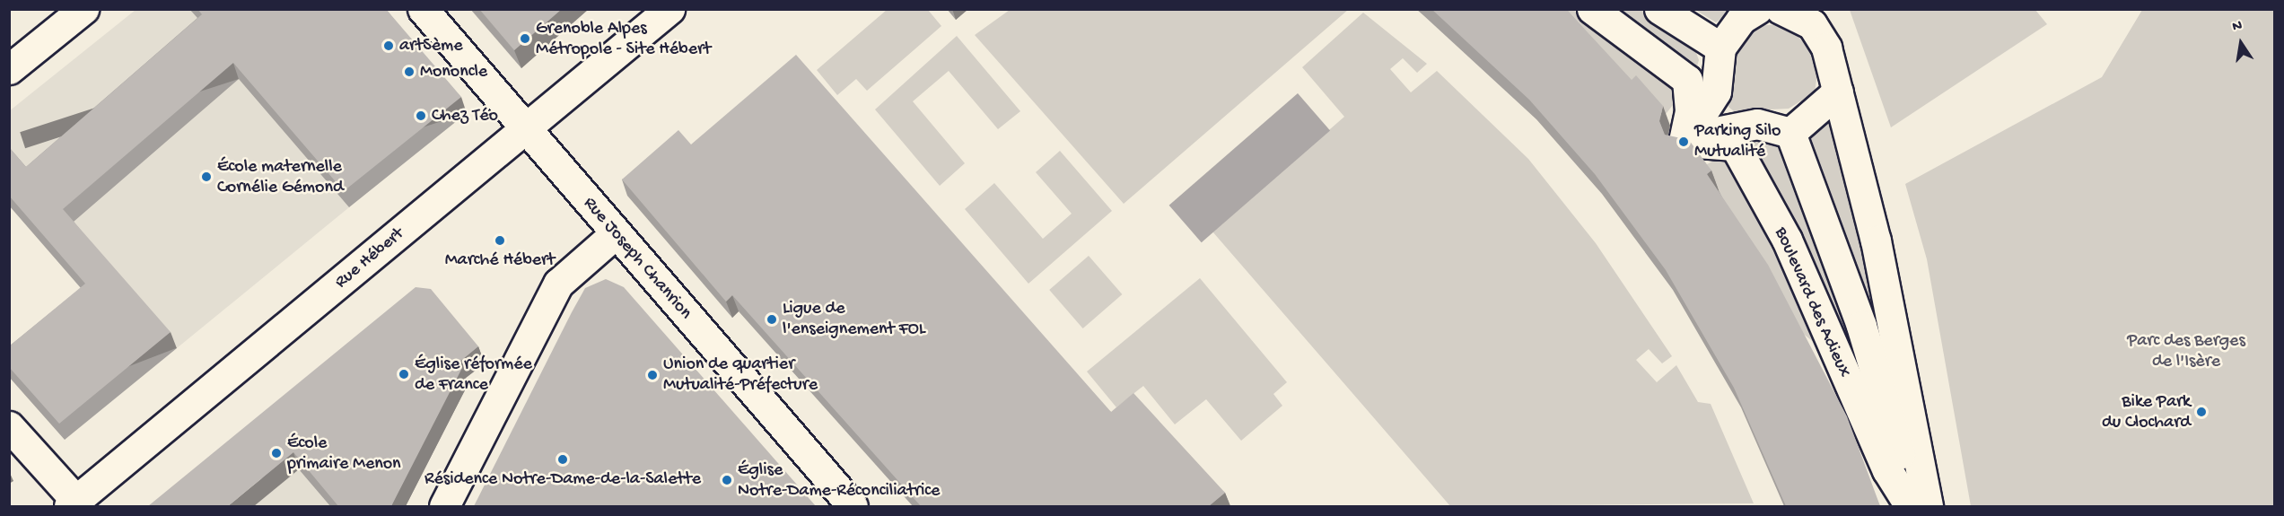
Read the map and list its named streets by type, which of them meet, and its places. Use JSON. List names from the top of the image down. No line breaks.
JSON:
{"streets":{"street":["Rue Hébert","Rue Joseph Chanrion","Boulevard des Adieux"]},"crossings":[["Rue Hébert","Rue Joseph Chanrion"]],"parks":["Parc des Berges de l'Isère"],"places":["Grenoble Alpes Métropole - Site Hébert","artSème","Mononcle","Chez Téo","Parking Silo Mutualité","École maternelle Cornélie Gémond","Marché Hébert","Ligue de l'enseignement FOL","Église réformée de France","Union de quartier Mutualité-Préfecture","Bike Park du Clochard","École primaire Menon","Résidence Notre-Dame-de-la-Salette","Église Notre-Dame-Réconciliatrice"],"north":"top"}
